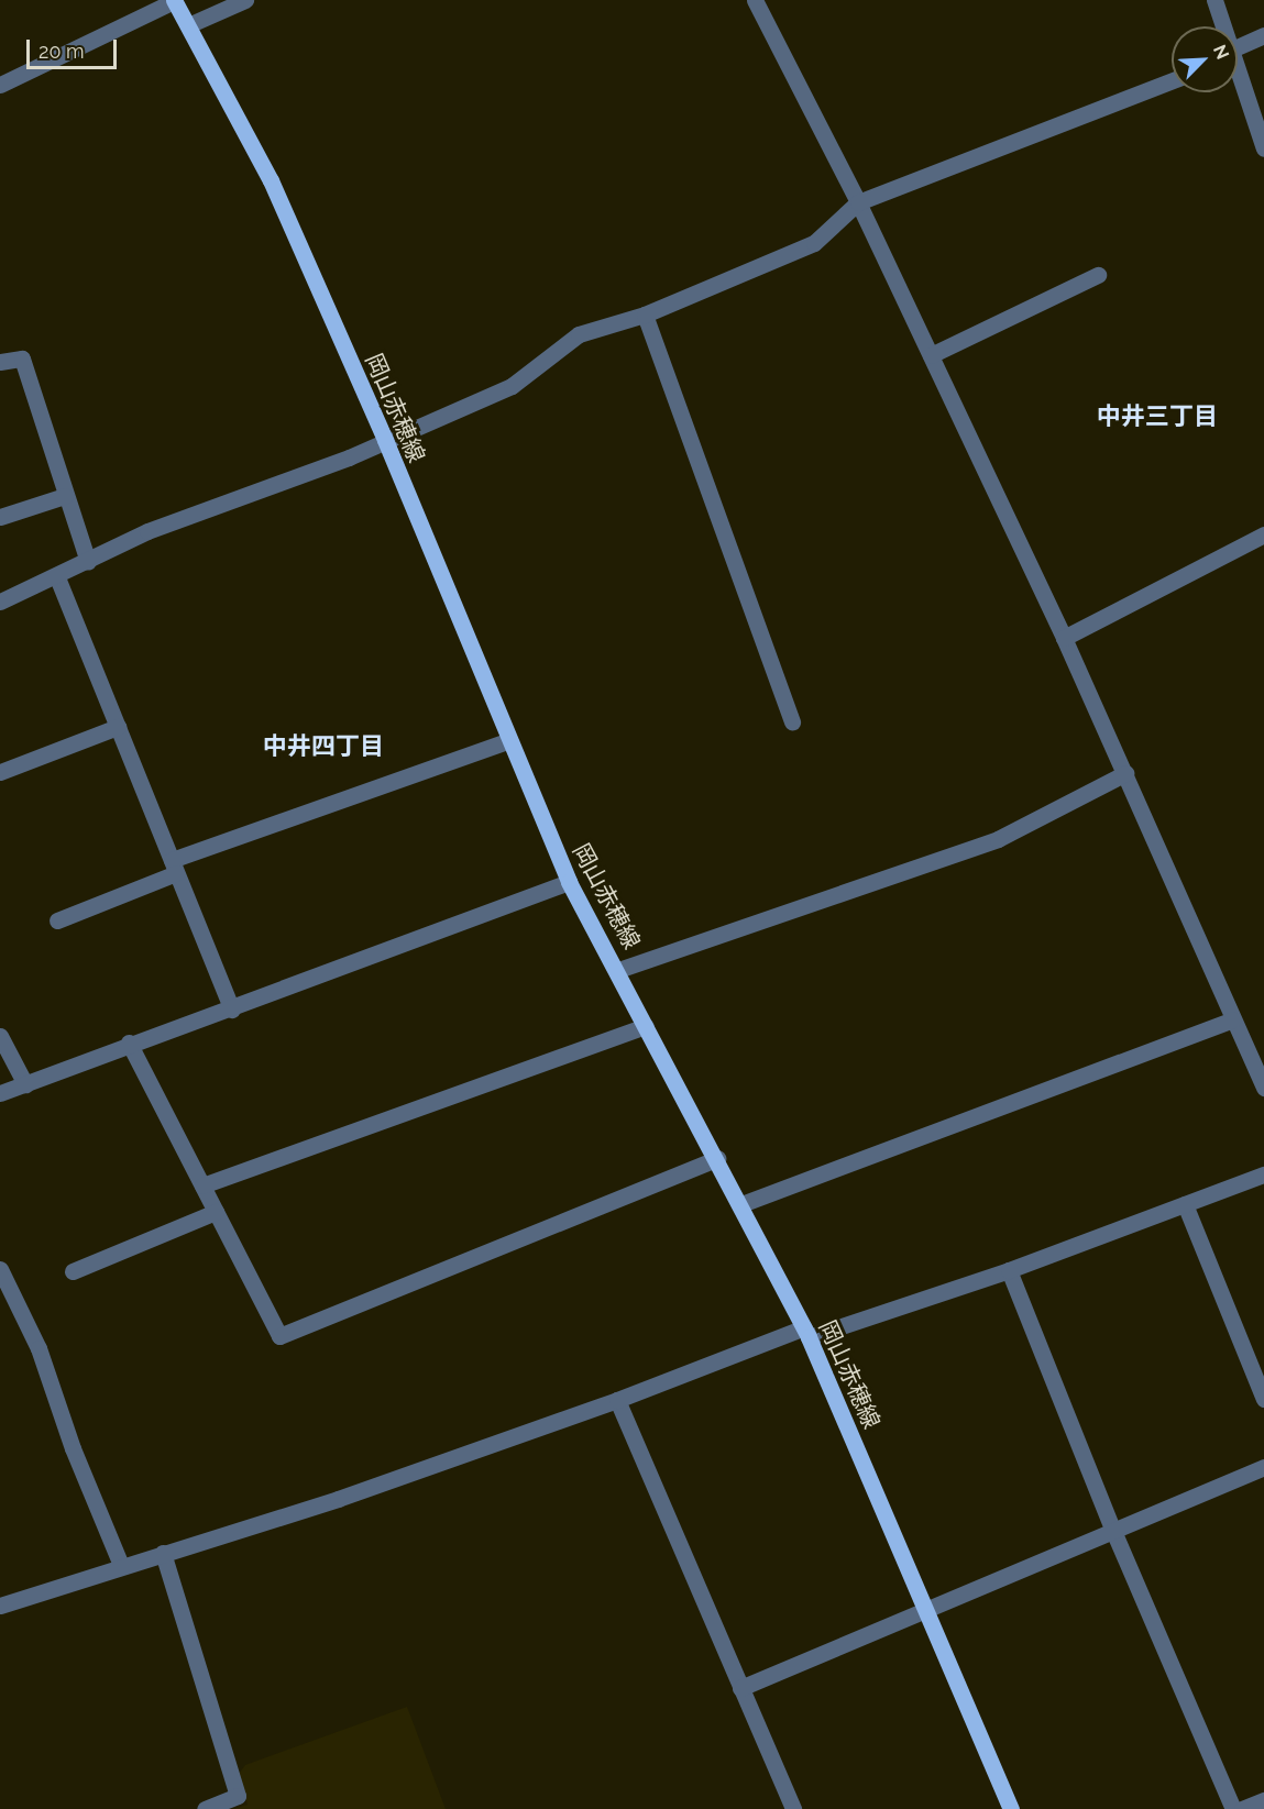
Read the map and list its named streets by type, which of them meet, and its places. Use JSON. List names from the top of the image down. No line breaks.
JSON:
{"streets":{"main road":["岡山赤穂線"]},"districts":["中井三丁目","中井四丁目"],"scale_bar":"20 m","north":"top right"}
